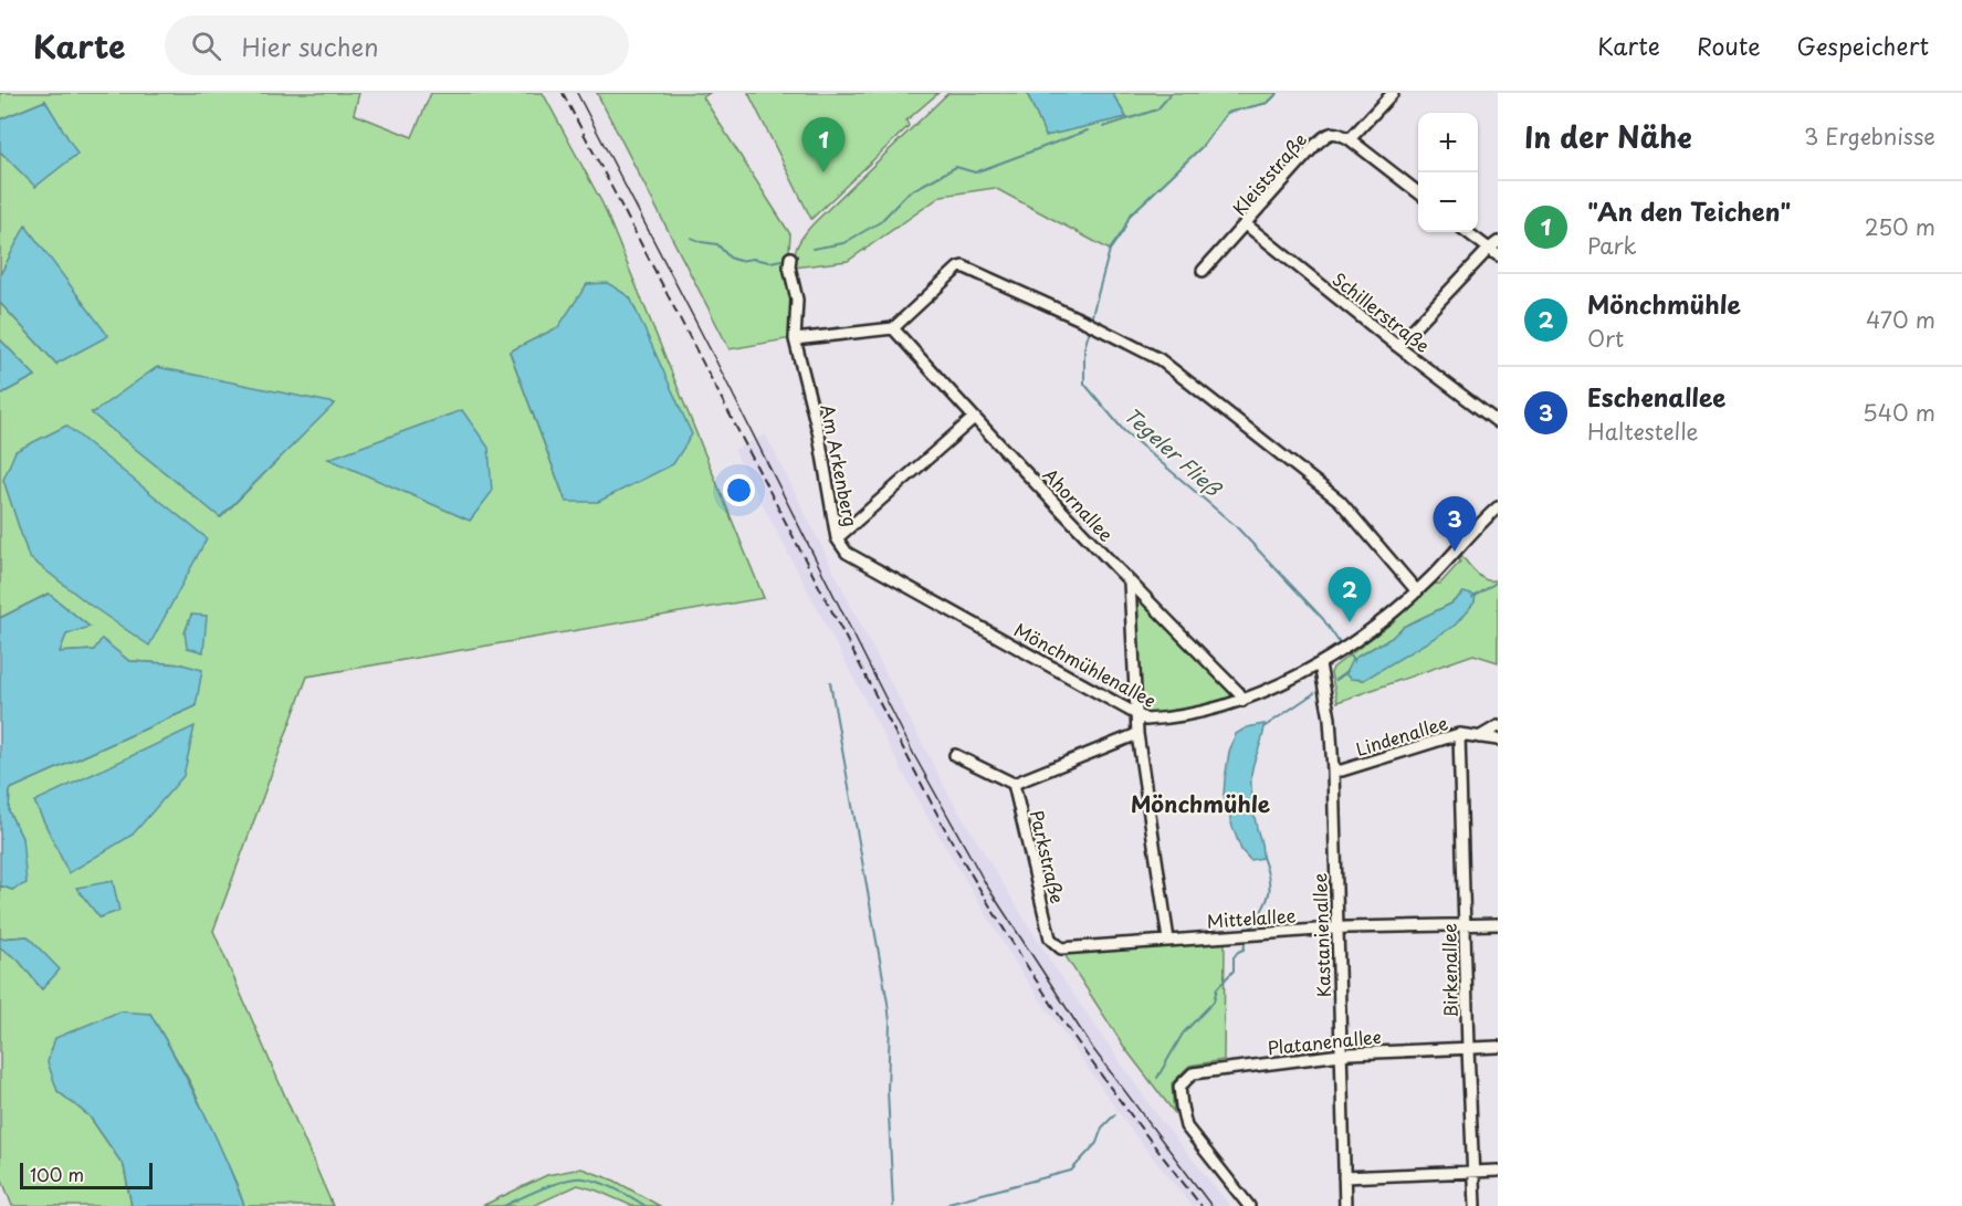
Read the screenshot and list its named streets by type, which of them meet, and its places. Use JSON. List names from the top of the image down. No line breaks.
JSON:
{"streets":{"street":["Kleiststraße","Schillerstraße","Am Arkenberg","Ahornallee","Mönchmühlenallee","Lindenallee","Parkstraße","Mittelallee","Kastanienallee","Birkenallee","Platanenallee"]},"crossings":[["Kleiststraße","Schillerstraße"],["Am Arkenberg","Ahornallee"],["Am Arkenberg","Mönchmühlenallee"],["Ahornallee","Mönchmühlenallee"],["Mönchmühlenallee","Kastanienallee"],["Lindenallee","Kastanienallee"],["Lindenallee","Birkenallee"],["Parkstraße","Mittelallee"],["Mittelallee","Kastanienallee"],["Mittelallee","Birkenallee"],["Kastanienallee","Platanenallee"],["Birkenallee","Platanenallee"]],"districts":["Mönchmühle"],"water":["Tegeler Fließ"],"scale_bar":"100 m","page":{"header":"Karte","search":"Hier suchen","nav":["Karte","Route","Gespeichert"],"heading":["In der Nähe","3 Ergebnisse"],"map_buttons":["+","−"],"pins":["1","3","2"],"list":[{"mark":"1","name":"\"An den Teichen\"","note":"Park","value":"250 m"},{"mark":"2","name":"Mönchmühle","note":"Ort","value":"470 m"},{"mark":"3","name":"Eschenallee","note":"Haltestelle","value":"540 m"}],"scale":"100 m"}}
